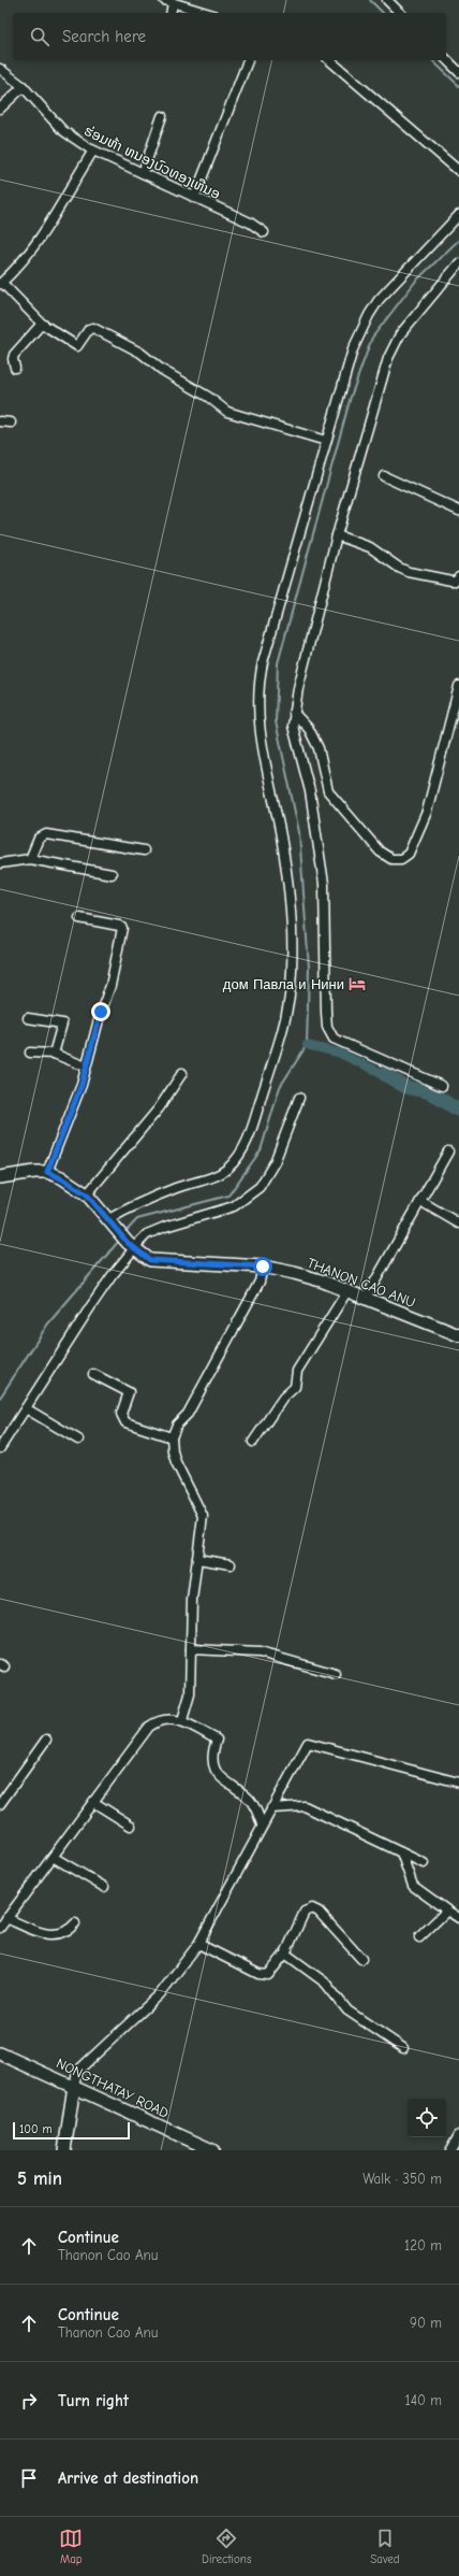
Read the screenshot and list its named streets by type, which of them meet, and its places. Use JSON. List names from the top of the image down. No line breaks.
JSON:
{"streets":{"street":["ຮ່ອມຫ້າ ຫນອງບົວທອງເຫືນອ","THANON CAO ANU","NONGTHATAY ROAD"]},"places":{"hotel":["дом Павла и Нини"]},"scale_bar":"100 m","page":{"search":"Search here","scale":"100 m","heading":["5 min","Walk · 350 m"],"list":[["Continue","Thanon Cao Anu","120 m"],["Continue","Thanon Cao Anu","90 m"],["Turn right","140 m"],"Arrive at destination"],"nav":["Map","Directions","Saved"]}}
